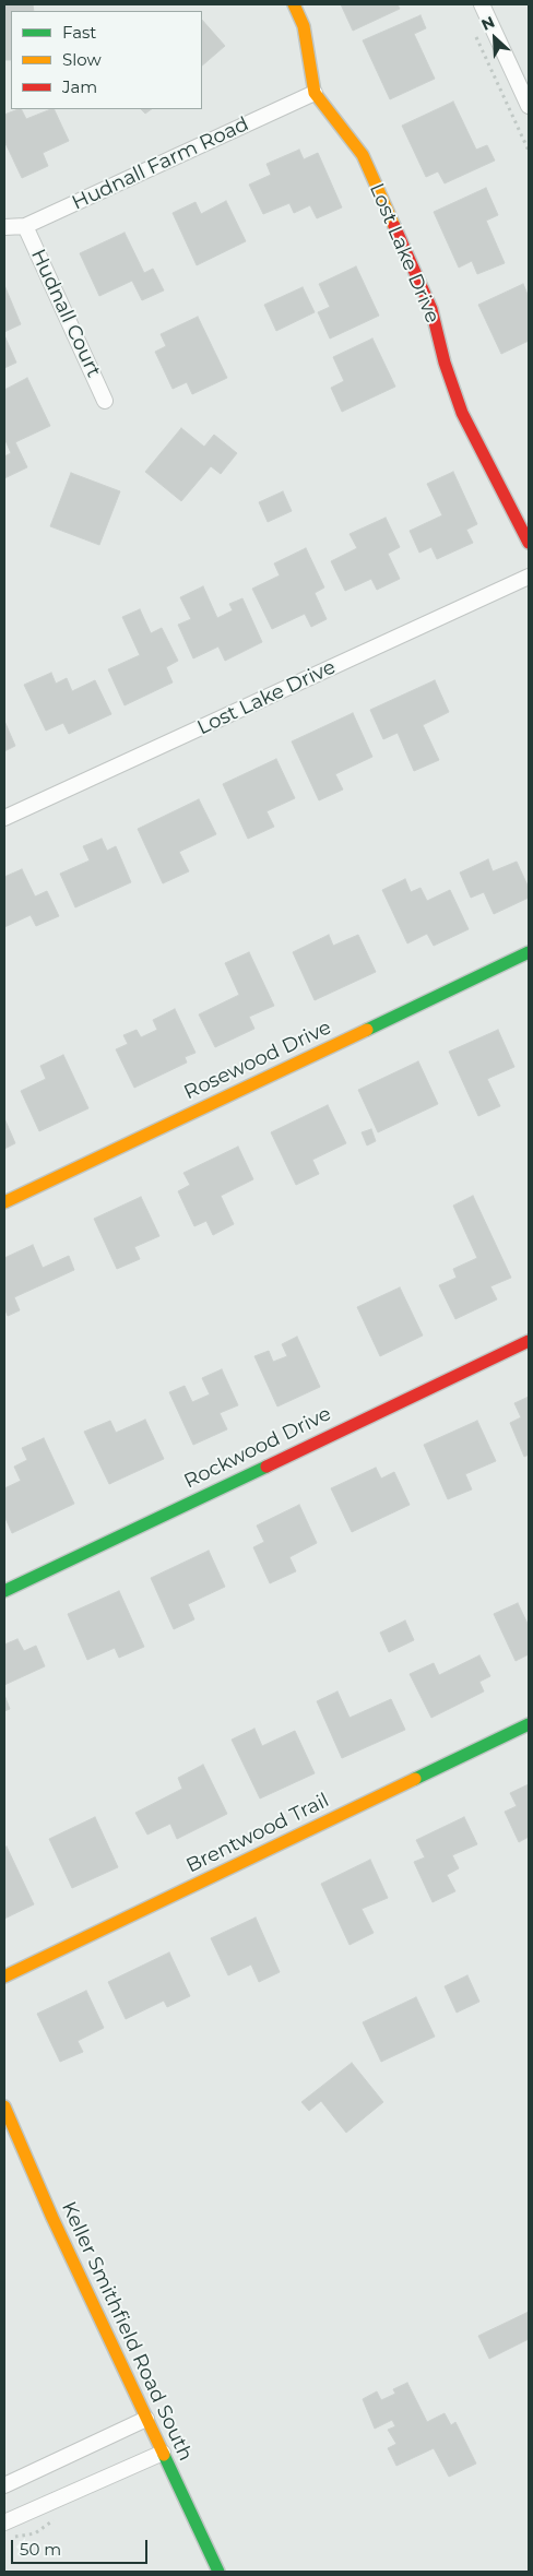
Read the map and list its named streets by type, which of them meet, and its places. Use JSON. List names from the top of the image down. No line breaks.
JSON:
{"streets":{"street":["Hudnall Farm Road","Lost Lake Drive","Hudnall Court","Rosewood Drive","Rockwood Drive","Brentwood Trail","Keller Smithfield Road South"]},"crossings":[["Hudnall Farm Road","Lost Lake Drive"],["Hudnall Farm Road","Hudnall Court"]],"legend":["Fast","Slow","Jam"],"scale_bar":"50 m","north":"top left"}
